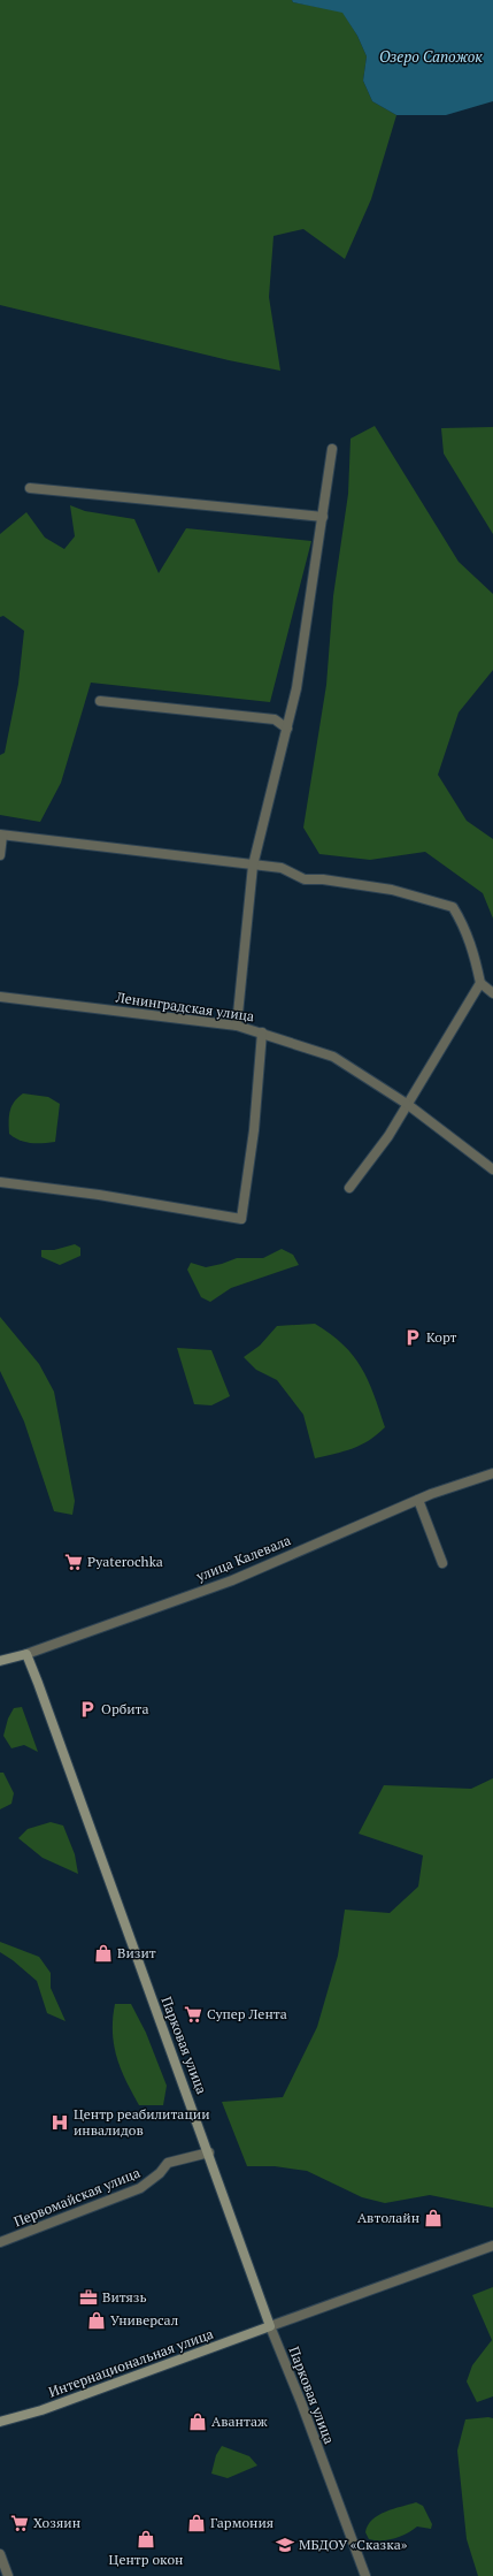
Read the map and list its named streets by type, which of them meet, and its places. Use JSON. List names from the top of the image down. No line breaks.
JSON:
{"streets":{"main road":["улица Калевала","Парковая улица","Интернациональная улица"],"street":["Ленинградская улица","Первомайская улица"]},"crossings":[["улица Калевала","Парковая улица"],["Парковая улица","Первомайская улица"],["Парковая улица","Интернациональная улица"]],"water":["Озеро Сапожок"],"places":{"parking":["Корт","Орбита"],"supermarket":["Pyaterochka","Супер Лента","Хозяин"],"shop":["Визит","Автолайн","Универсал","Авантаж","Гармония","Центр окон"],"hospital":["Центр реабилитации инвалидов"],"office":["Витязь"],"school or university":["МБДОУ «Сказка»"]}}
